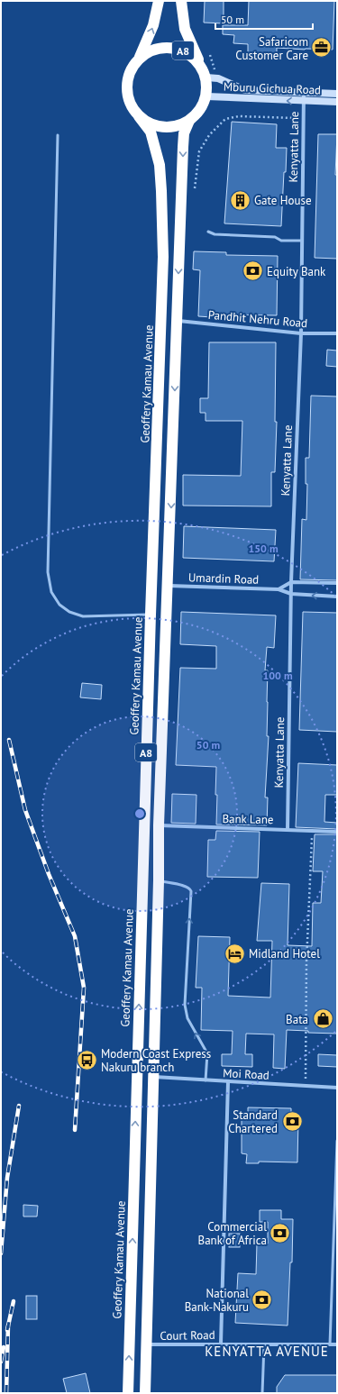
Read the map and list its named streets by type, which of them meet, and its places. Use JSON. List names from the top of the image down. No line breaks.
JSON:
{"streets":{"highway":["A8","Geoffery Kamau Avenue"],"street":["Mburu Gichua Road","Kenyatta Lane","Pandhit Nehru Road","Umardin Road","Bank Lane","Moi Road","Court Road"]},"crossings":[["A8","Mburu Gichua Road"],["A8","Pandhit Nehru Road"],["A8","Geoffery Kamau Avenue"],["A8","Umardin Road"],["A8","Bank Lane"],["A8","Moi Road"],["A8","Court Road"],["Mburu Gichua Road","Kenyatta Lane"],["Mburu Gichua Road","Geoffery Kamau Avenue"],["Kenyatta Lane","Pandhit Nehru Road"],["Kenyatta Lane","Umardin Road"],["Kenyatta Lane","Bank Lane"]],"districts":["KENYATTA AVENUE"],"places":{"office":["Safaricom Customer Care"],"building":["Gate House"],"bank":["Equity Bank","Standard Chartered","Commercial Bank of Africa","National Bank-Nakuru"],"hotel":["Midland Hotel"],"shop":["Bata"],"bus stop":["Modern Coast Express Nakuru branch"]},"scale_bar":"50 m","rings":["150 m","100 m","50 m"]}
